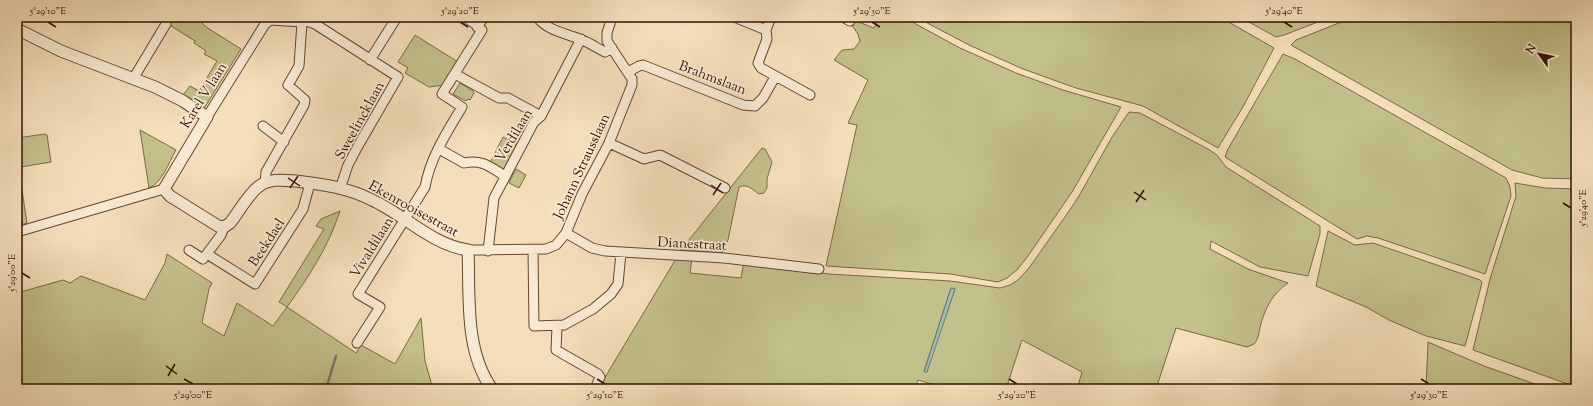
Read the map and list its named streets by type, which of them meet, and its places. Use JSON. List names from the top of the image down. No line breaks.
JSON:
{"streets":{"street":["Brahmslaan","Karel V laan","Sweelincklaan","Verdilaan","Johann Strausslaan","Ekenrooisestraat","Beekdael","Dianestraat","Vivaldilaan"]},"crossings":[["Brahmslaan","Johann Strausslaan"],["Sweelincklaan","Ekenrooisestraat"],["Verdilaan","Johann Strausslaan"],["Johann Strausslaan","Ekenrooisestraat"],["Johann Strausslaan","Dianestraat"],["Ekenrooisestraat","Beekdael"],["Ekenrooisestraat","Vivaldilaan"]],"north":"top left","coordinates":["5°29'10\"E","5°29'20\"E","5°29'30\"E","5°29'40\"E","5°29'00\"E"]}
